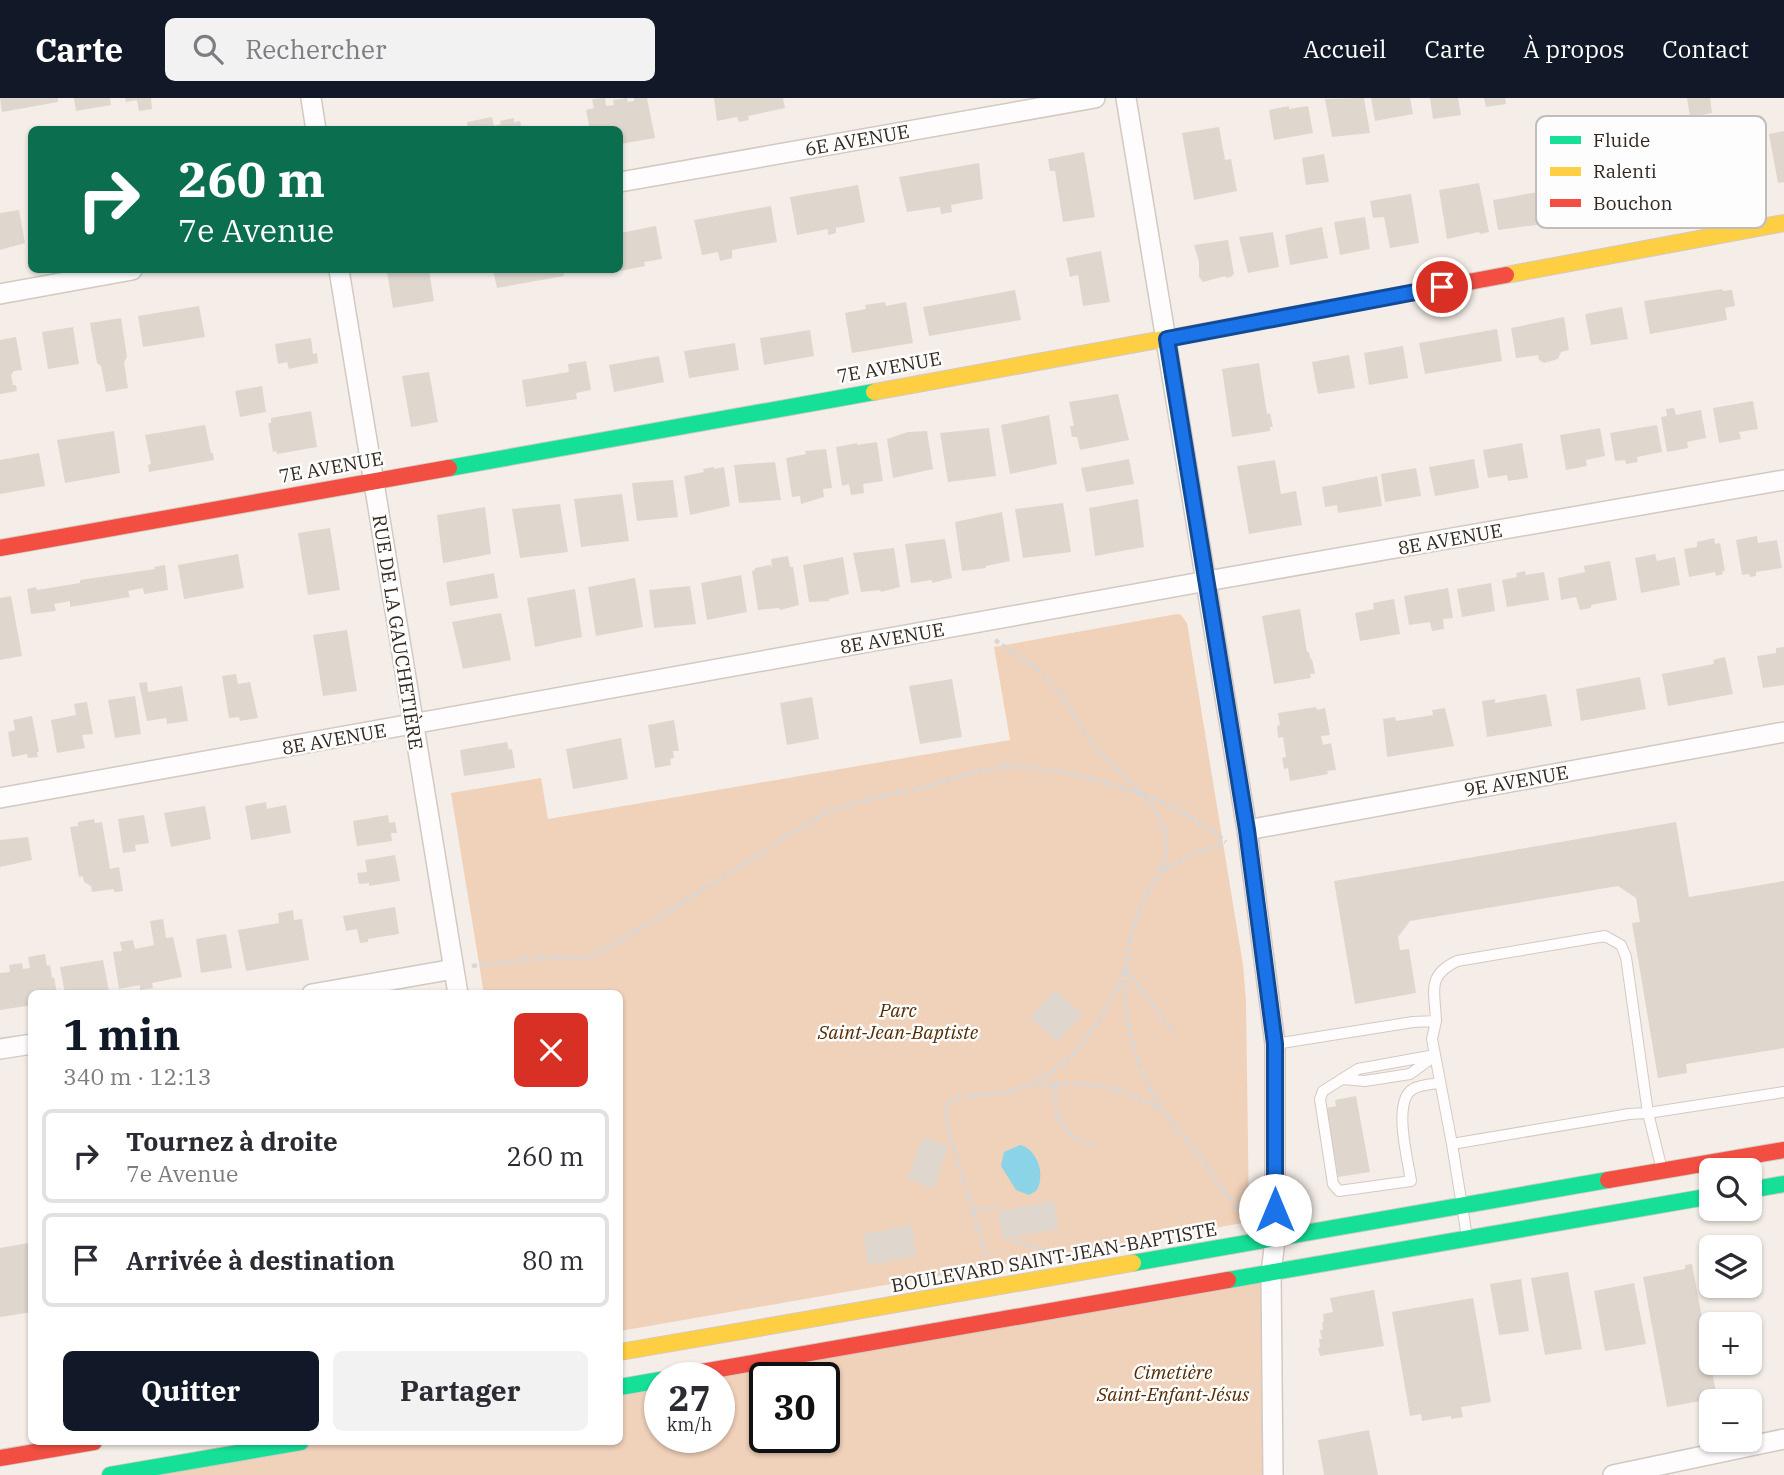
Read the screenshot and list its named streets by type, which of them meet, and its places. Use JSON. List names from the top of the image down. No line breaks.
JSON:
{"streets":{"main road":["7E AVENUE","BOULEVARD SAINT-JEAN-BAPTISTE"],"street":["6E AVENUE","8E AVENUE","RUE DE LA GAUCHETIÈRE","9E AVENUE"]},"crossings":[["7E AVENUE","RUE DE LA GAUCHETIÈRE"],["8E AVENUE","RUE DE LA GAUCHETIÈRE"]],"parks":["Parc Saint-Jean-Baptiste","Cimetière Saint-Enfant-Jésus"],"legend":["Fluide","Ralenti","Bouchon"],"page":{"header":"Carte","search":"Rechercher","nav":["Accueil","Carte","À propos","Contact"],"turn":["260 m","7e Avenue"],"heading":["1 min","340 m · 12:13"],"list":[{"name":"Tournez à droite","note":"7e Avenue","value":"260 m"},{"name":"Arrivée à destination","value":"80 m"}],"map_buttons":["+","−"],"buttons":["Quitter","Partager"],"speed":"27 km/h","limit":"30"}}
